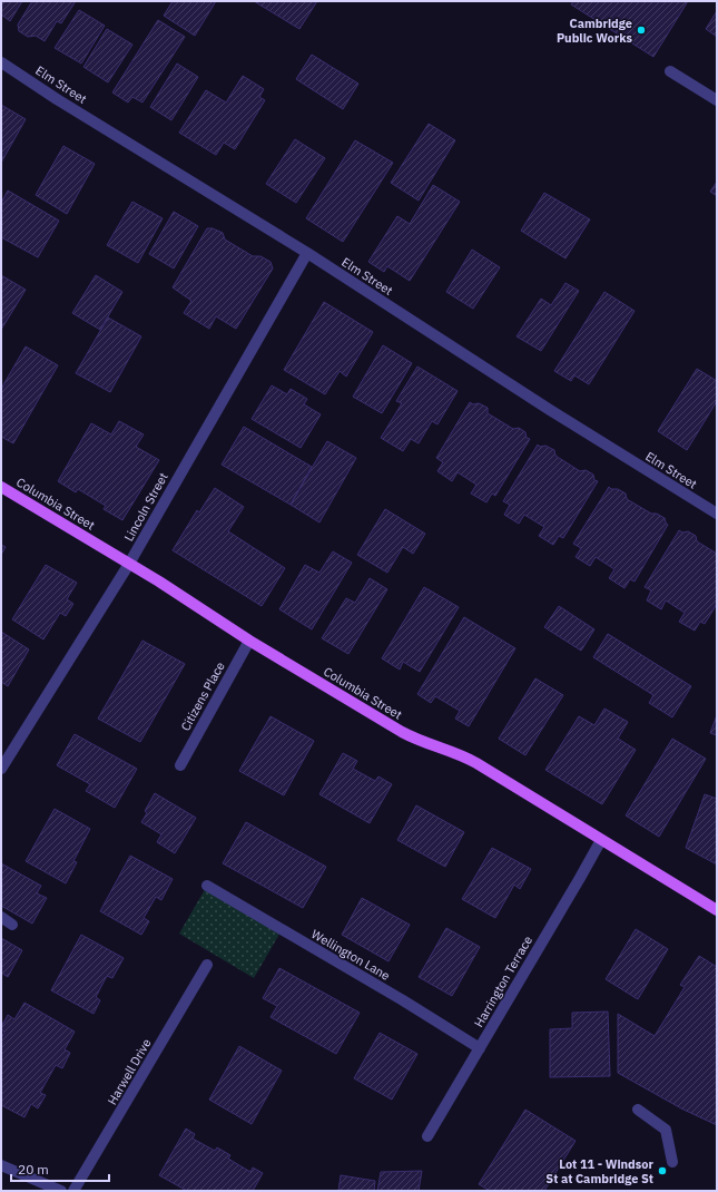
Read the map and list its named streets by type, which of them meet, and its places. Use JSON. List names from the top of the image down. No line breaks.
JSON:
{"streets":{"main road":["Columbia Street"],"street":["Elm Street","Lincoln Street","Citizens Place","Wellington Lane","Harrington Terrace","Harwell Drive"]},"crossings":[["Elm Street","Lincoln Street"],["Columbia Street","Lincoln Street"],["Columbia Street","Citizens Place"],["Columbia Street","Harrington Terrace"],["Wellington Lane","Harrington Terrace"]],"places":["Cambridge Public Works","Lot 11 - Windsor St at Cambridge St"],"scale_bar":"20 m"}
